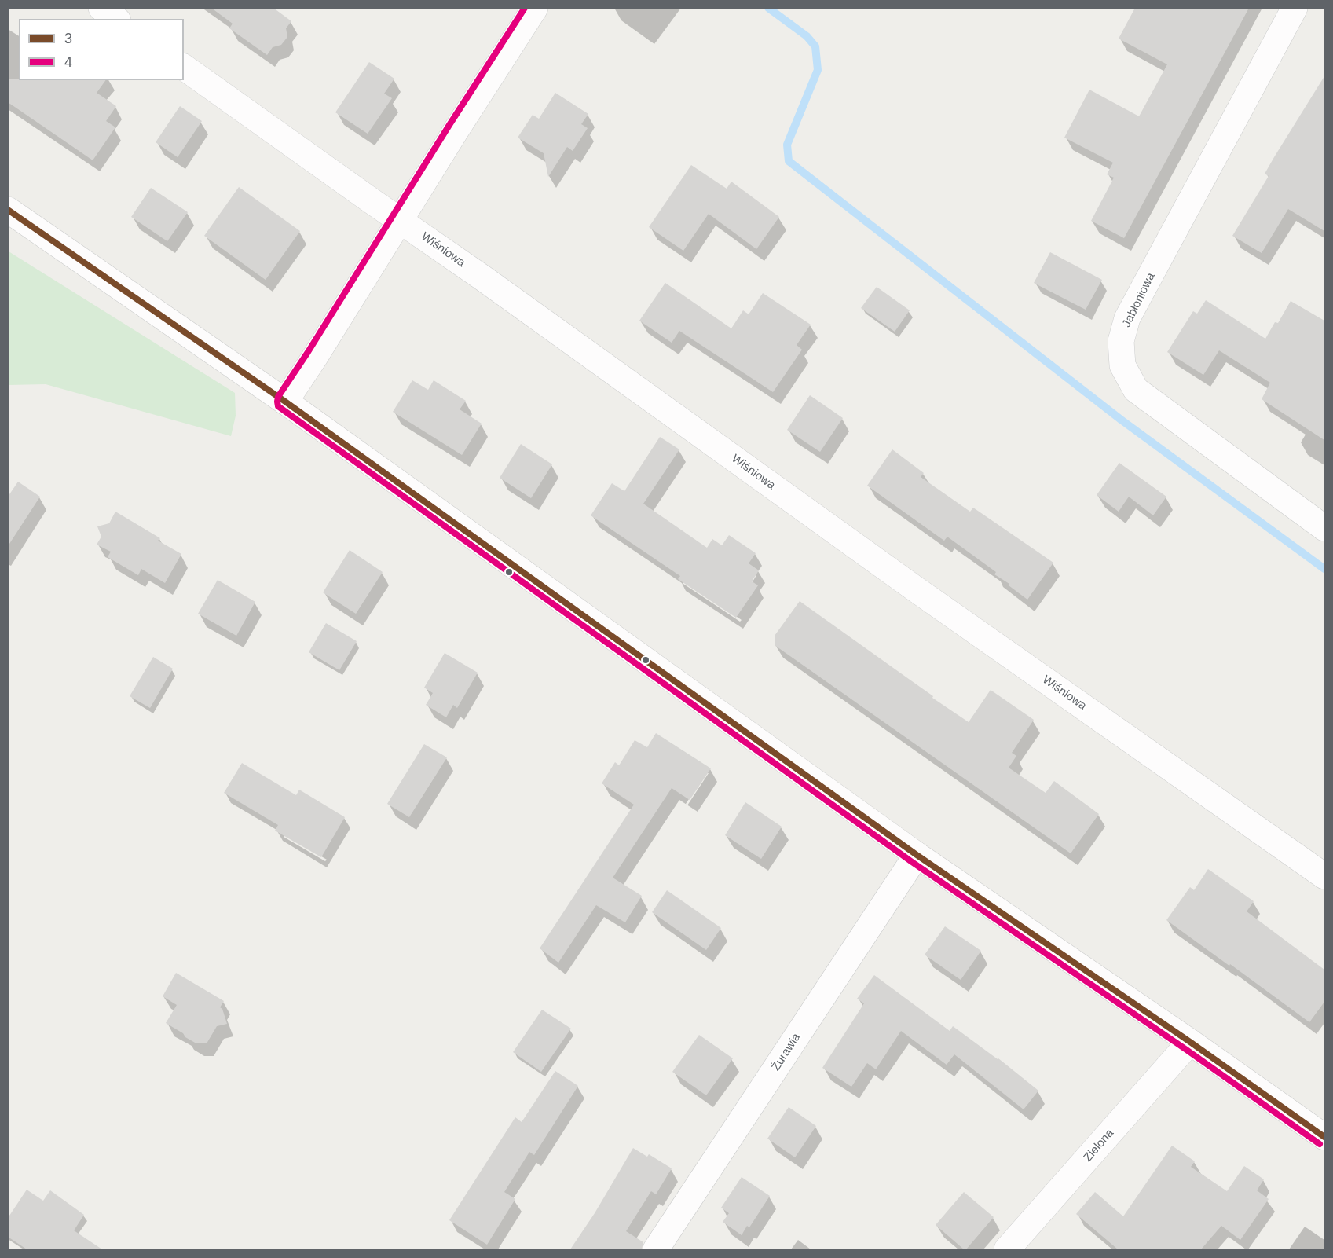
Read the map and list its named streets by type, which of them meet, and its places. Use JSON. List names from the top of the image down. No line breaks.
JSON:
{"streets":{"street":["Wiśniowa","Jabłoniowa","Żurawia","Zielona"]},"lines":["transit line 4","transit line 3"],"legend":["3","4"]}
